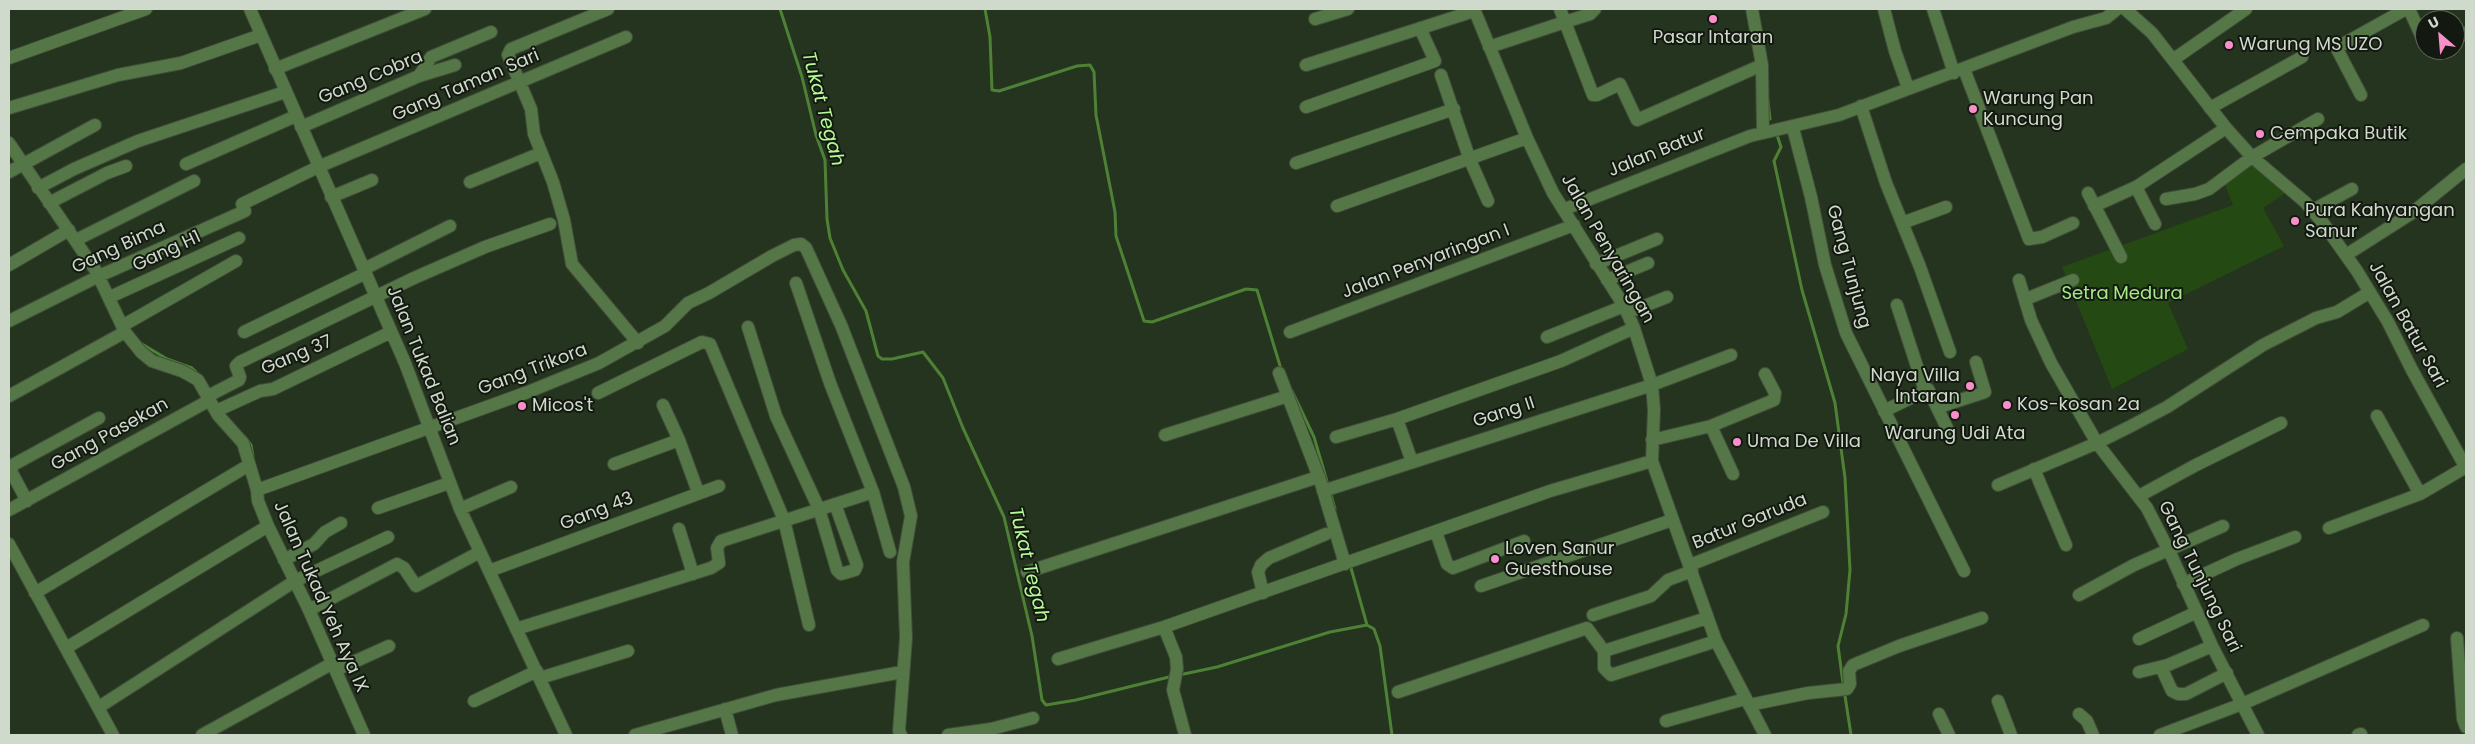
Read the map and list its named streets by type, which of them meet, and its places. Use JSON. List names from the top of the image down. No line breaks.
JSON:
{"streets":{"street":["Gang Cobra","Gang Taman Sari","Jalan Batur","Gang Bima","Jalan Penyaringan","Gang H1","Jalan Penyaringan I","Gang Tunjung","Jalan Batur Sari","Gang 37","Jalan Tukad Balian","Gang Trikora","Gang II","Gang Pasekan","Gang 43","Batur Garuda","Gang Tunjung Sari","Jalan Tukad Yeh Aya IX"]},"crossings":[["Gang Cobra","Jalan Tukad Balian"],["Gang Taman Sari","Gang Bima"],["Gang Taman Sari","Jalan Tukad Balian"],["Jalan Batur","Jalan Penyaringan"],["Jalan Batur","Gang Tunjung"],["Gang Bima","Jalan Tukad Yeh Aya IX"],["Jalan Penyaringan","Jalan Penyaringan I"],["Jalan Penyaringan","Gang II"],["Jalan Penyaringan","Batur Garuda"],["Gang H1","Jalan Tukad Yeh Aya IX"],["Gang 37","Jalan Tukad Balian"],["Gang 37","Gang Pasekan"],["Gang 37","Jalan Tukad Yeh Aya IX"],["Jalan Tukad Balian","Gang Trikora"],["Jalan Tukad Balian","Gang 43"],["Gang Trikora","Jalan Tukad Yeh Aya IX"],["Gang Pasekan","Jalan Tukad Yeh Aya IX"]],"water":["Tukat Tegah"],"parks":["Setra Medura"],"places":["Pasar Intaran","Warung MS UZO","Warung Pan Kuncung","Cempaka Butik","Pura Kahyangan Sanur","Naya Villa Intaran","Kos-kosan 2a","Micos't","Warung Udi Ata","Uma De Villa","Loven Sanur Guesthouse"],"north":"top left"}
